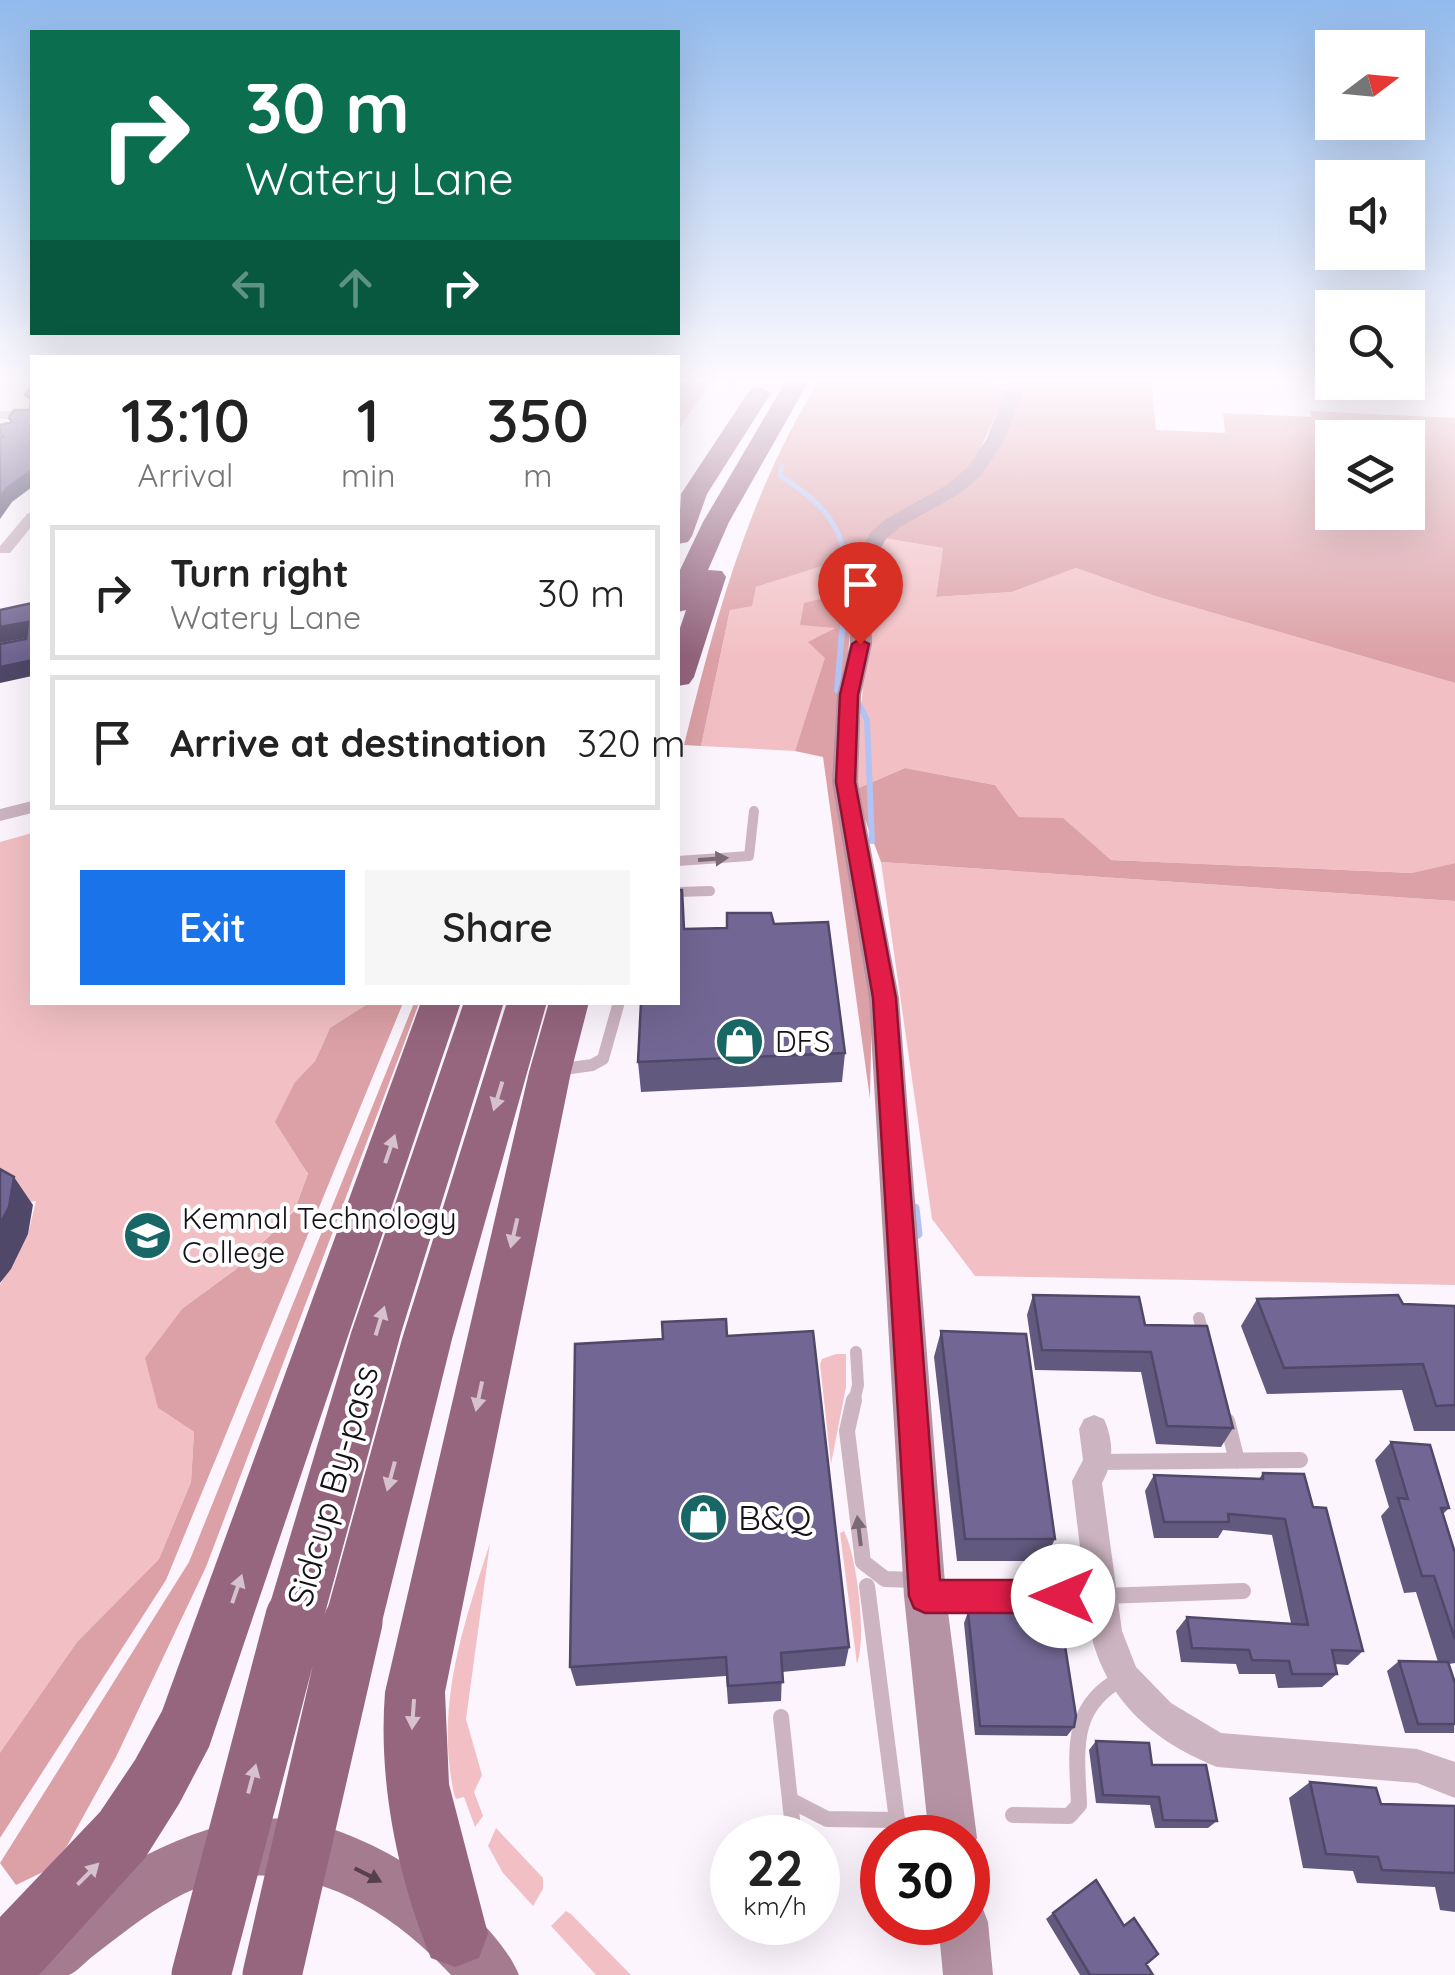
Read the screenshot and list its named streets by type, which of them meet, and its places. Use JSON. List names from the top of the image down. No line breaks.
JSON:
{"streets":{"highway":["Sidcup By-pass"]},"places":{"shop":["DFS","B&Q"],"school or university":["Kemnal Technology College"]},"north":"right","page":{"turn":["30 m","Watery Lane"],"eta":["13:10","Arrival","1","min","350","m"],"list":[{"name":"Turn right","note":"Watery Lane","value":"30 m"},{"name":"Arrive at destination","value":"320 m"}],"buttons":["Exit","Share"],"speed":"22 km/h","limit":"30"}}
